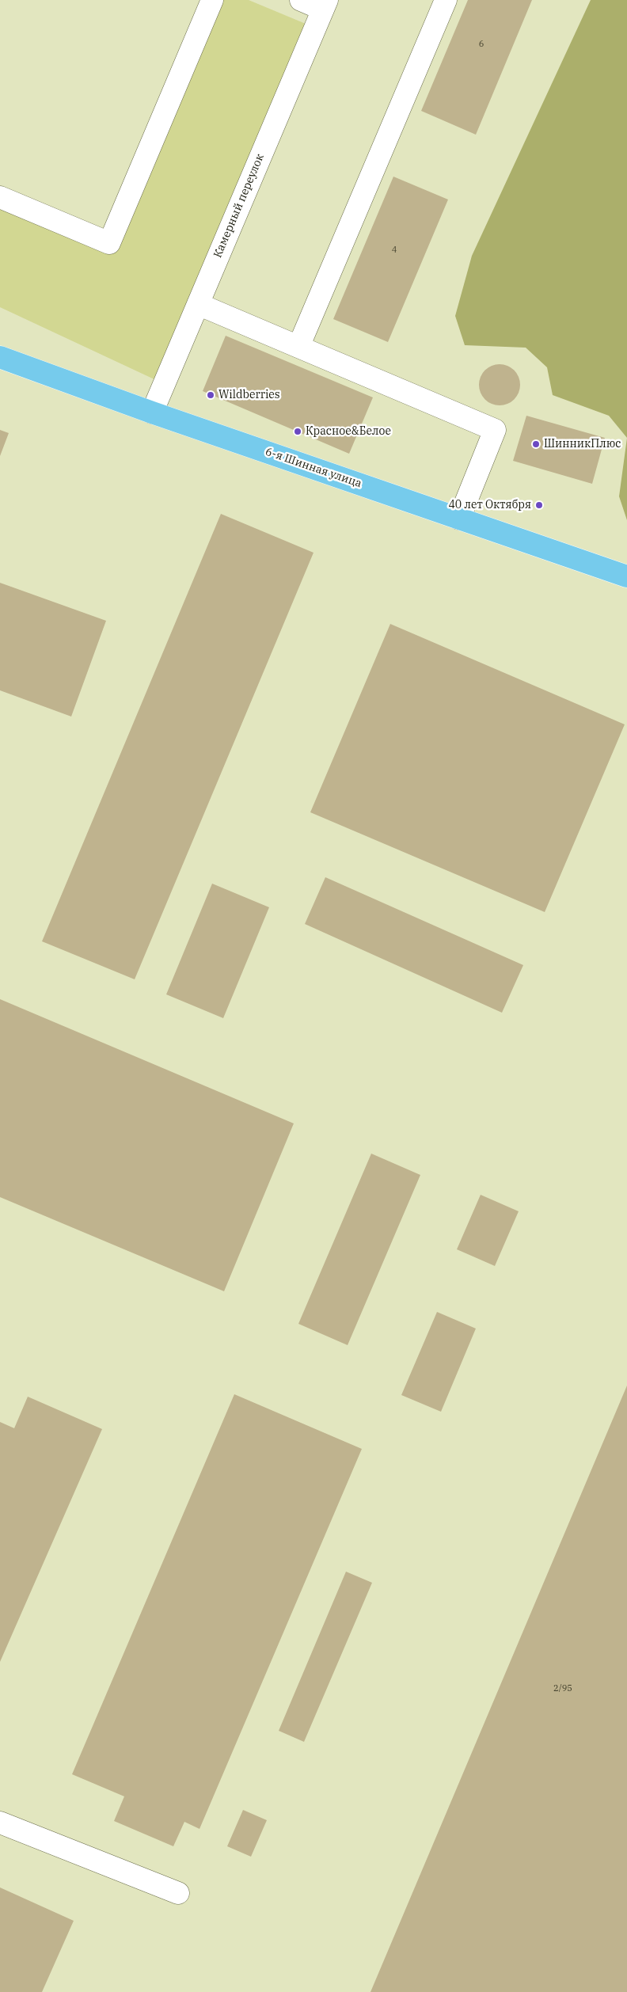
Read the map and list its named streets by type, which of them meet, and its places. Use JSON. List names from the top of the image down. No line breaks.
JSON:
{"streets":{"main road":["6-я Шинная улица"],"street":["Камерный переулок"]},"crossings":[["Камерный переулок","6-я Шинная улица"]],"places":["Wildberries","Красное&Белое","ШинникПлюс","40 лет Октября"],"house_numbers":["6","4","2/95"]}
